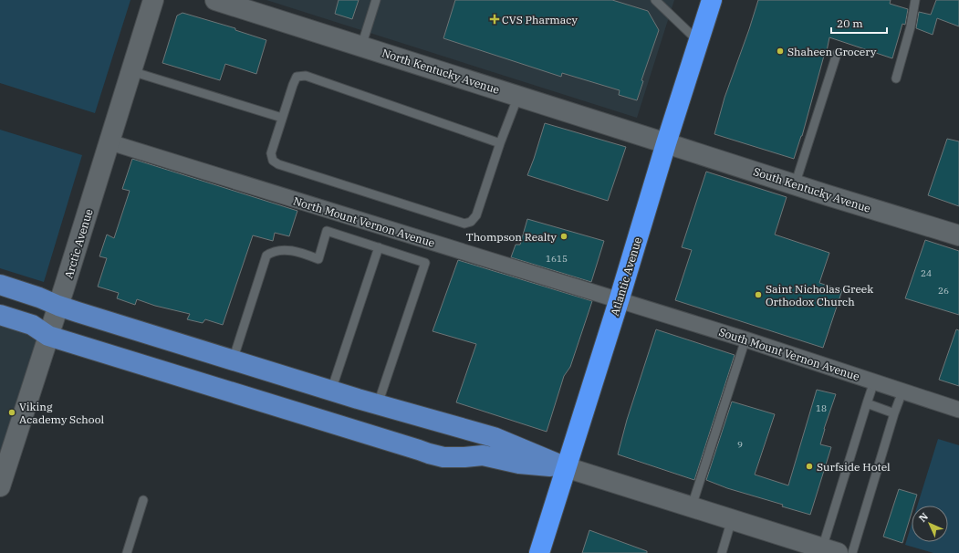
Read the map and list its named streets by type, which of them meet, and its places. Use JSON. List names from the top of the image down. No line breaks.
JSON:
{"streets":{"highway":["Atlantic Avenue"],"street":["North Kentucky Avenue","South Kentucky Avenue","North Mount Vernon Avenue","Arctic Avenue","South Mount Vernon Avenue"]},"crossings":[["North Kentucky Avenue","South Kentucky Avenue"],["North Kentucky Avenue","Atlantic Avenue"],["South Kentucky Avenue","Atlantic Avenue"],["North Mount Vernon Avenue","Arctic Avenue"],["North Mount Vernon Avenue","Atlantic Avenue"],["North Mount Vernon Avenue","South Mount Vernon Avenue"],["Atlantic Avenue","South Mount Vernon Avenue"]],"places":{"health":["CVS Pharmacy"],"other":["Shaheen Grocery","Thompson Realty","Saint Nicholas Greek Orthodox Church","Viking Academy School","Surfside Hotel"]},"house_numbers":["1615","24","26","18","9"],"scale_bar":"20 m","north":"top left"}
